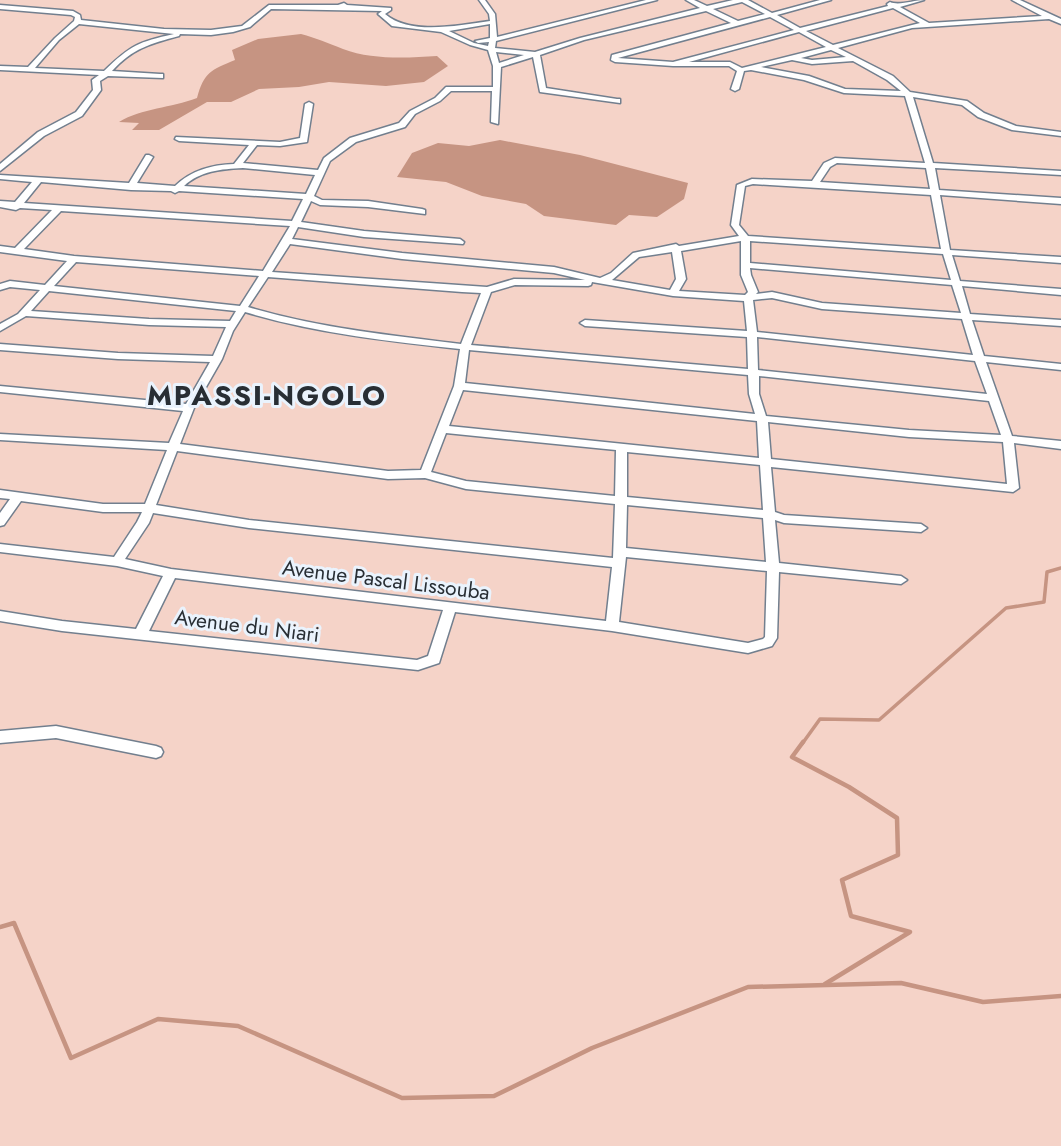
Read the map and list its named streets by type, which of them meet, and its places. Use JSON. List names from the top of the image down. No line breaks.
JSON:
{"streets":{"street":["Avenue Pascal Lissouba","Avenue du Niari"]},"crossings":[["Avenue Pascal Lissouba","Avenue du Niari"]],"districts":["MPASSI-NGOLO"]}
